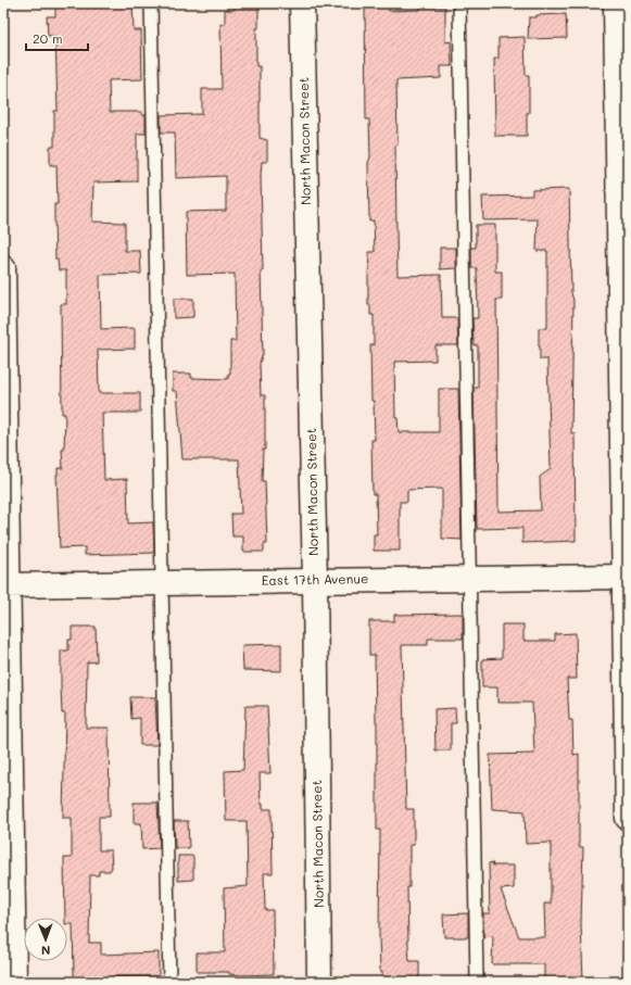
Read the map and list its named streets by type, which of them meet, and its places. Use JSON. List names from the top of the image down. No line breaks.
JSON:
{"streets":{"street":["North Macon Street","East 17th Avenue"]},"crossings":[["North Macon Street","East 17th Avenue"]],"scale_bar":"20 m","north":"bottom"}
